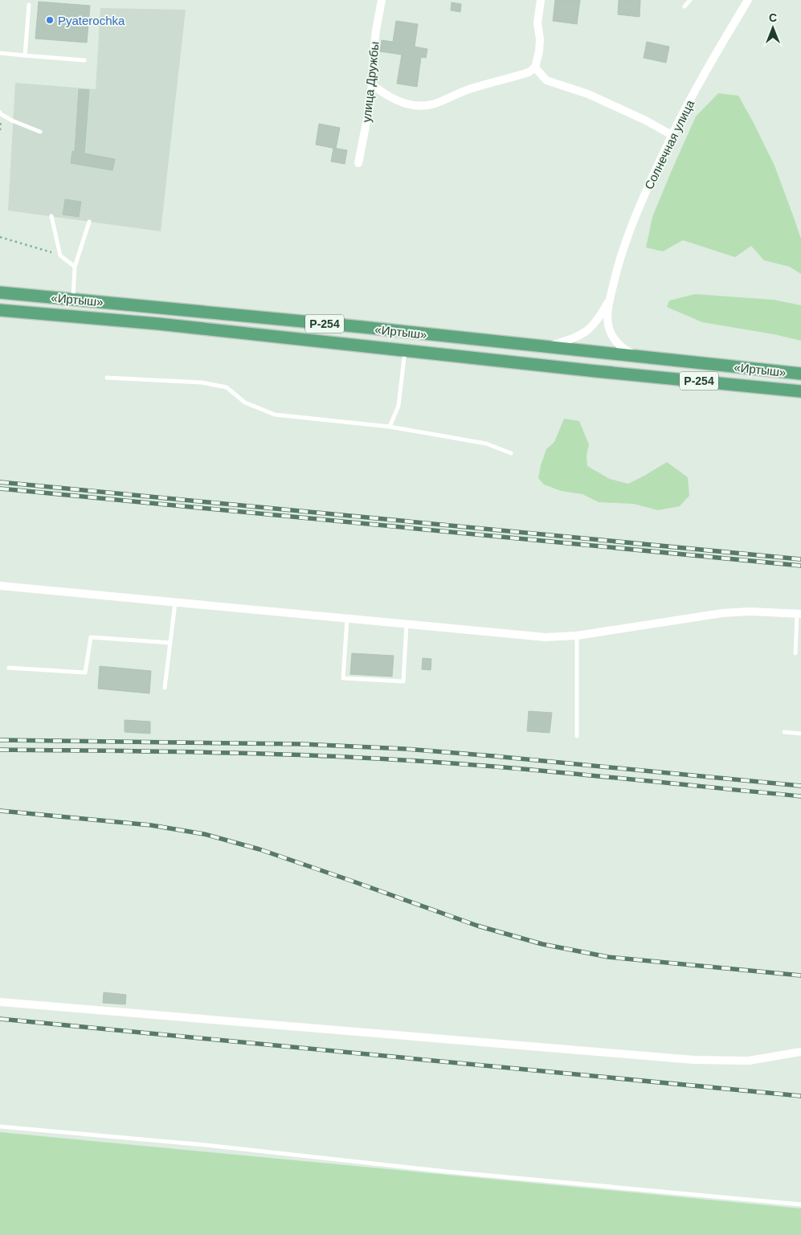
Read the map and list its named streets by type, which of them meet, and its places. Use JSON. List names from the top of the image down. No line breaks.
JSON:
{"streets":{"main road":["«Иртыш»","Р-254"],"street":["улица Дружбы","Солнечная улица"]},"places":["Pyaterochka"],"north":"top"}
